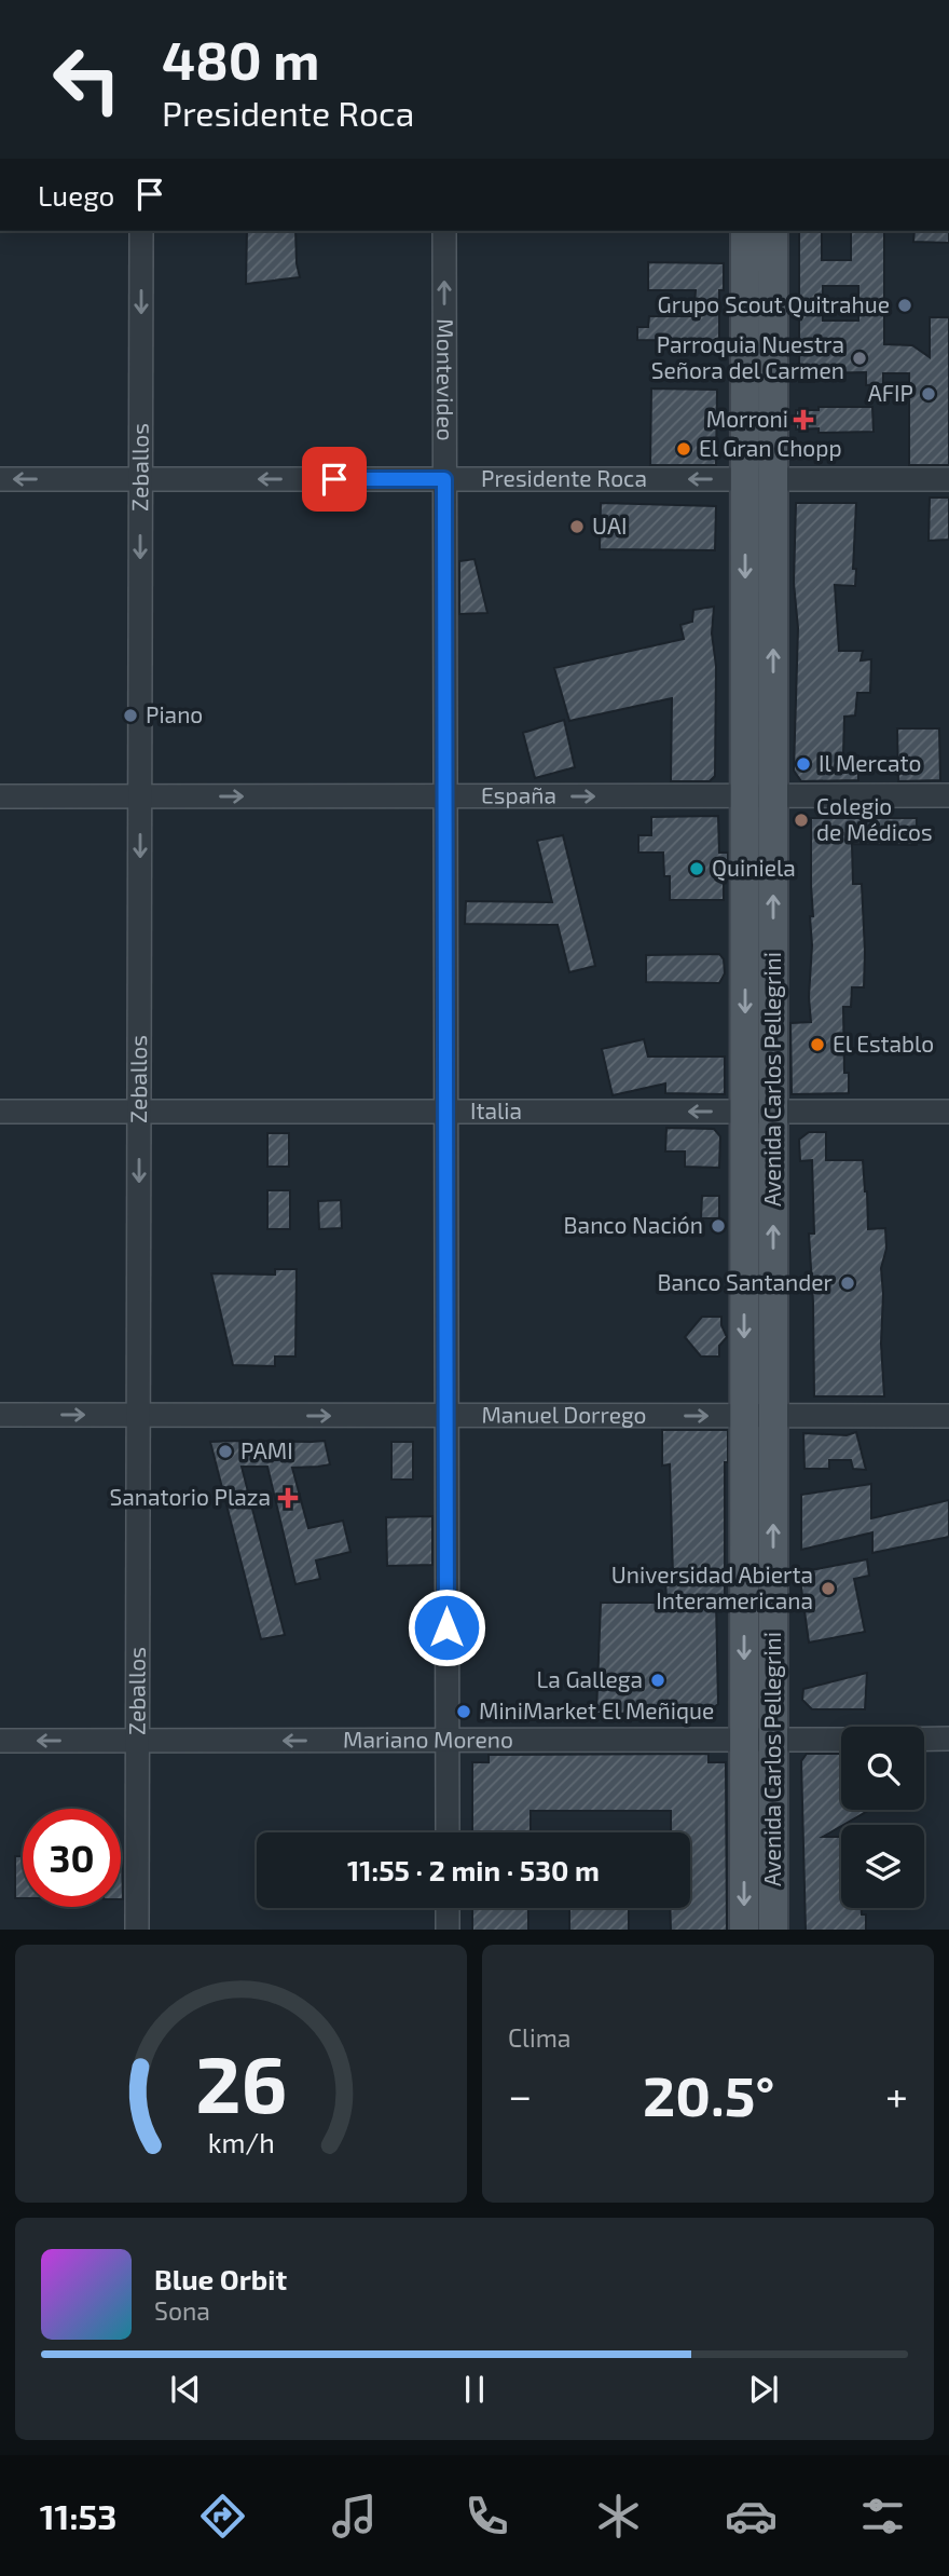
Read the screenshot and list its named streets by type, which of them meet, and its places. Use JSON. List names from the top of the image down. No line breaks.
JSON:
{"streets":{"main road":["Avenida Carlos Pellegrini"],"street":["Montevideo","Zeballos","Presidente Roca","España","Italia","Manuel Dorrego","Mariano Moreno"]},"crossings":[["Montevideo","Presidente Roca"],["Montevideo","España"],["Montevideo","Italia"],["Montevideo","Manuel Dorrego"],["Montevideo","Mariano Moreno"],["Zeballos","Presidente Roca"],["Zeballos","España"],["Zeballos","Italia"],["Zeballos","Manuel Dorrego"],["Zeballos","Mariano Moreno"],["Presidente Roca","Avenida Carlos Pellegrini"],["España","Avenida Carlos Pellegrini"],["Avenida Carlos Pellegrini","Italia"],["Avenida Carlos Pellegrini","Manuel Dorrego"],["Avenida Carlos Pellegrini","Mariano Moreno"]],"one_way":["Zeballos","Presidente Roca","España","Manuel Dorrego","Mariano Moreno"],"places":{"other":["Grupo Scout Quitrahue","Parroquia Nuestra Señora del Carmen","AFIP","El Gran Chopp","UAI","Piano","Il Mercato","Colegio de Médicos","Quiniela","El Establo","Banco Nación","Banco Santander","PAMI","Universidad Abierta Interamericana","La Gallega","MiniMarket El Meñique"],"health":["Morroni","Sanatorio Plaza"]},"page":{"turn":["480 m","Presidente Roca"],"then":"Luego","limit":"30","trip":"11:55 · 2 min · 530 m","tile":"Clima","heat":["−","20.5°","+"],"song":["Blue Orbit","Sona"],"tabs":"11:53","gauge":["26","km/h"]}}
